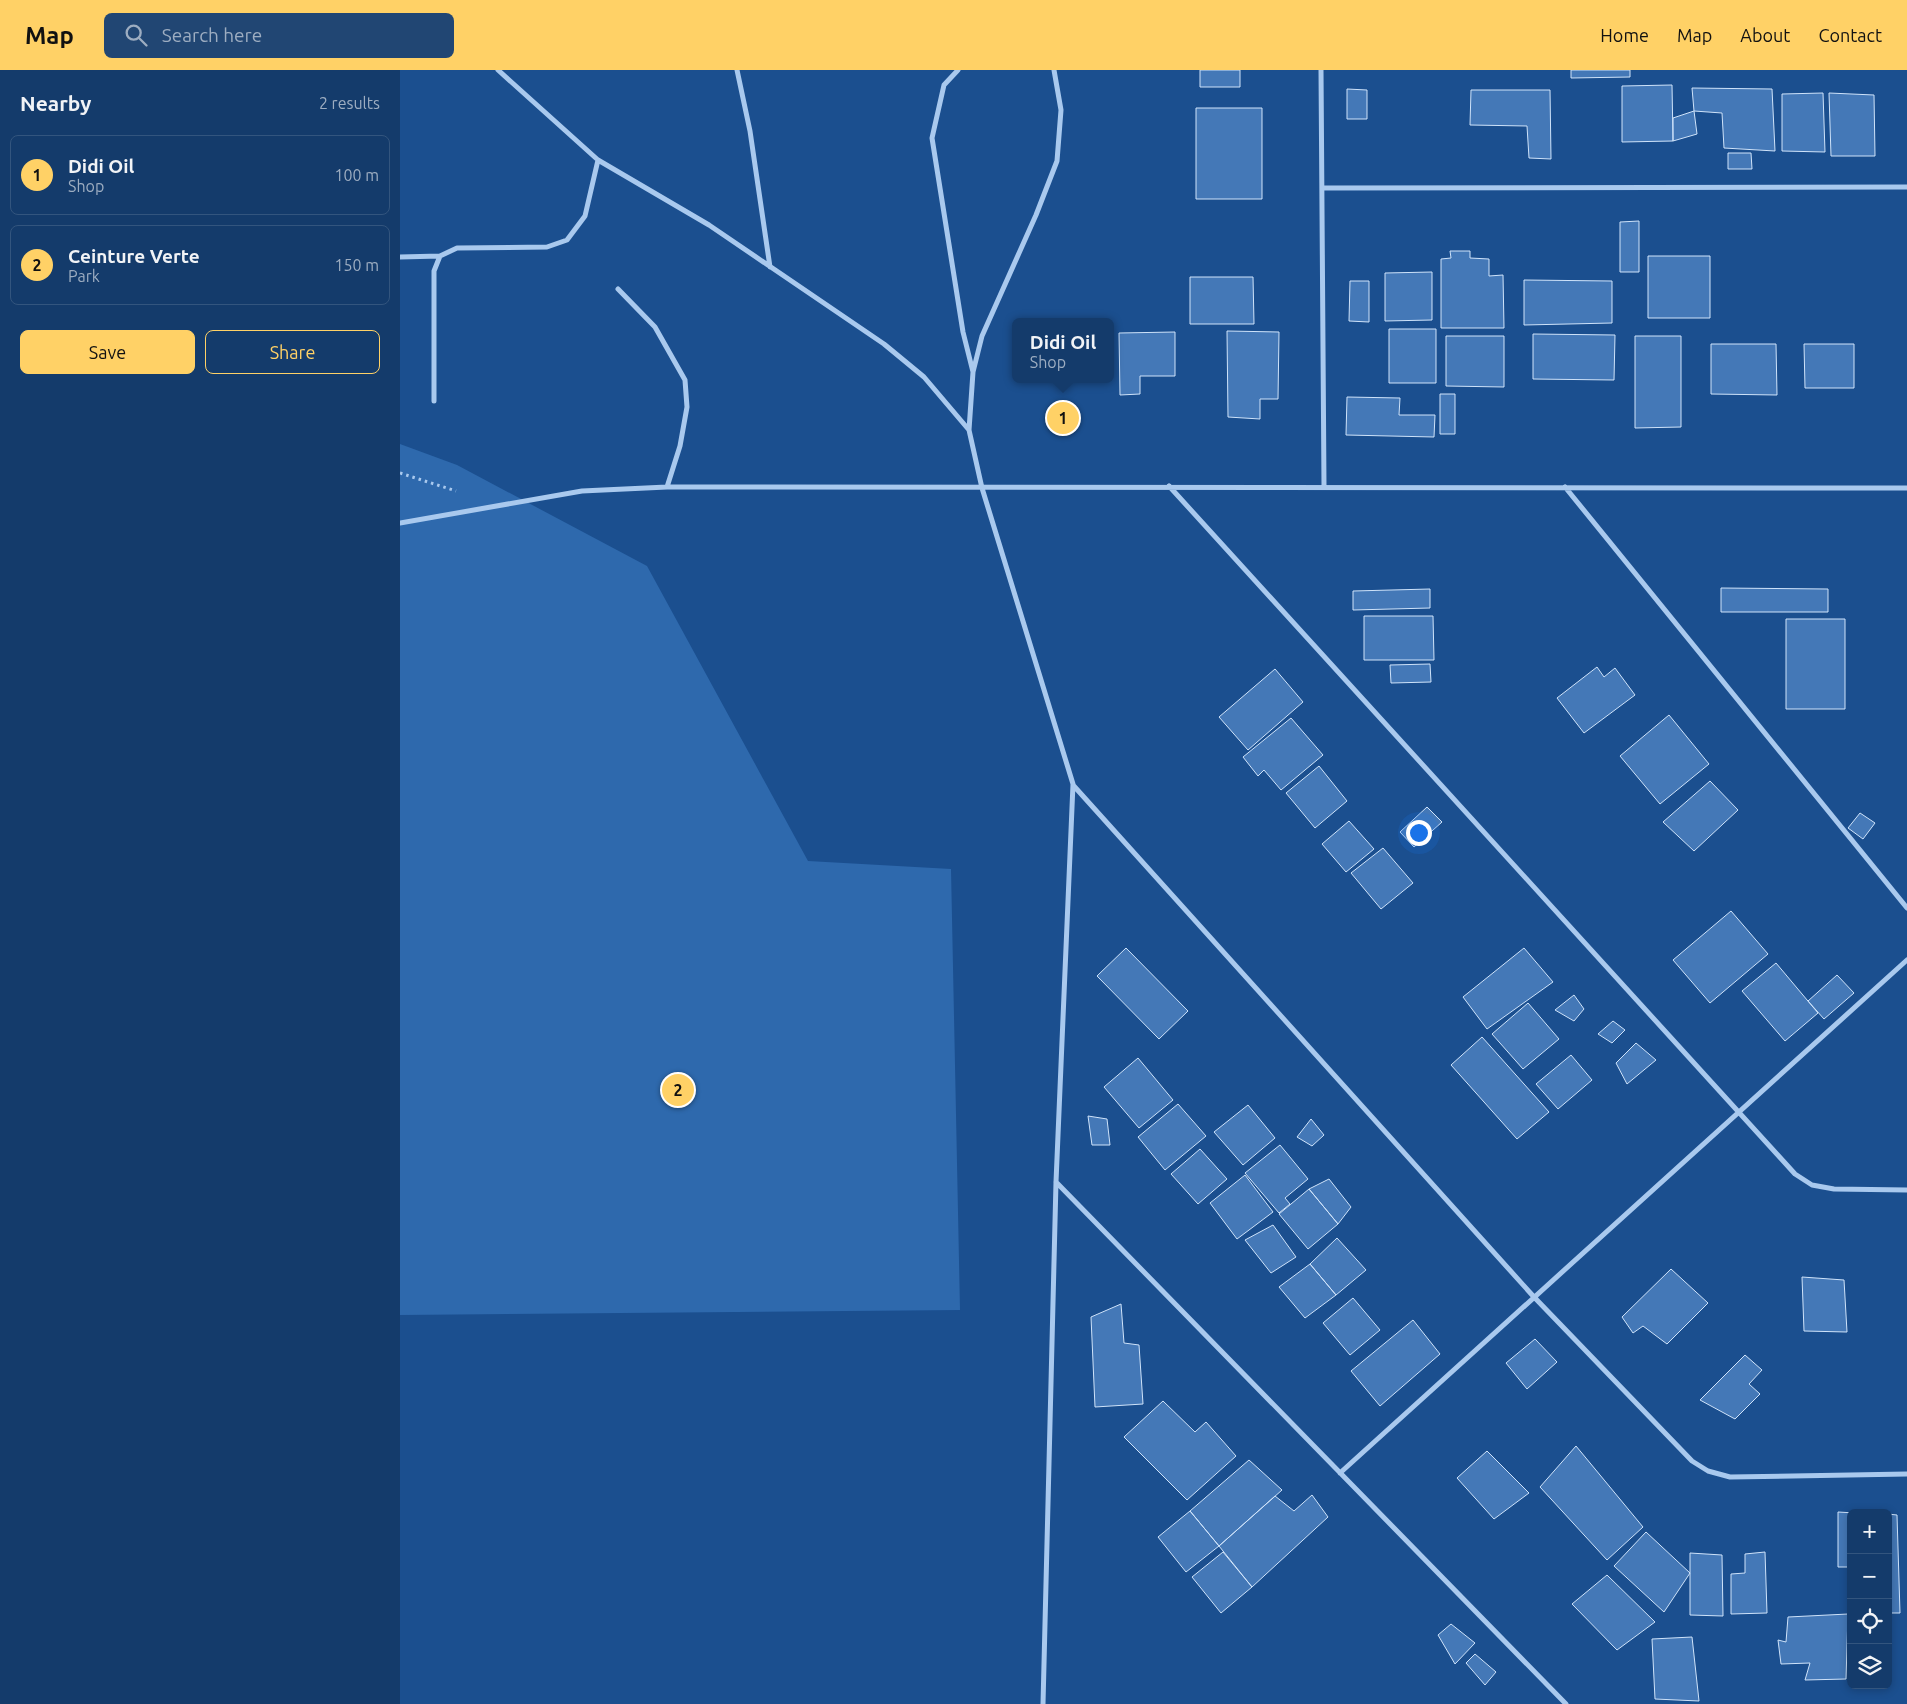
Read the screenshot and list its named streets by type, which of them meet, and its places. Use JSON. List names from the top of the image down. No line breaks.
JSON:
{"page":{"header":"Map","search":"Search here","nav":["Home","Map","About","Contact"],"heading":["Nearby","2 results"],"list":[{"mark":"1","name":"Didi Oil","note":"Shop","value":"100 m"},{"mark":"2","name":"Ceinture Verte","note":"Park","value":"150 m"}],"buttons":["Save","Share"],"popup":["Didi Oil","Shop"],"pins":["1","2"],"map_buttons":["+","−"]}}
